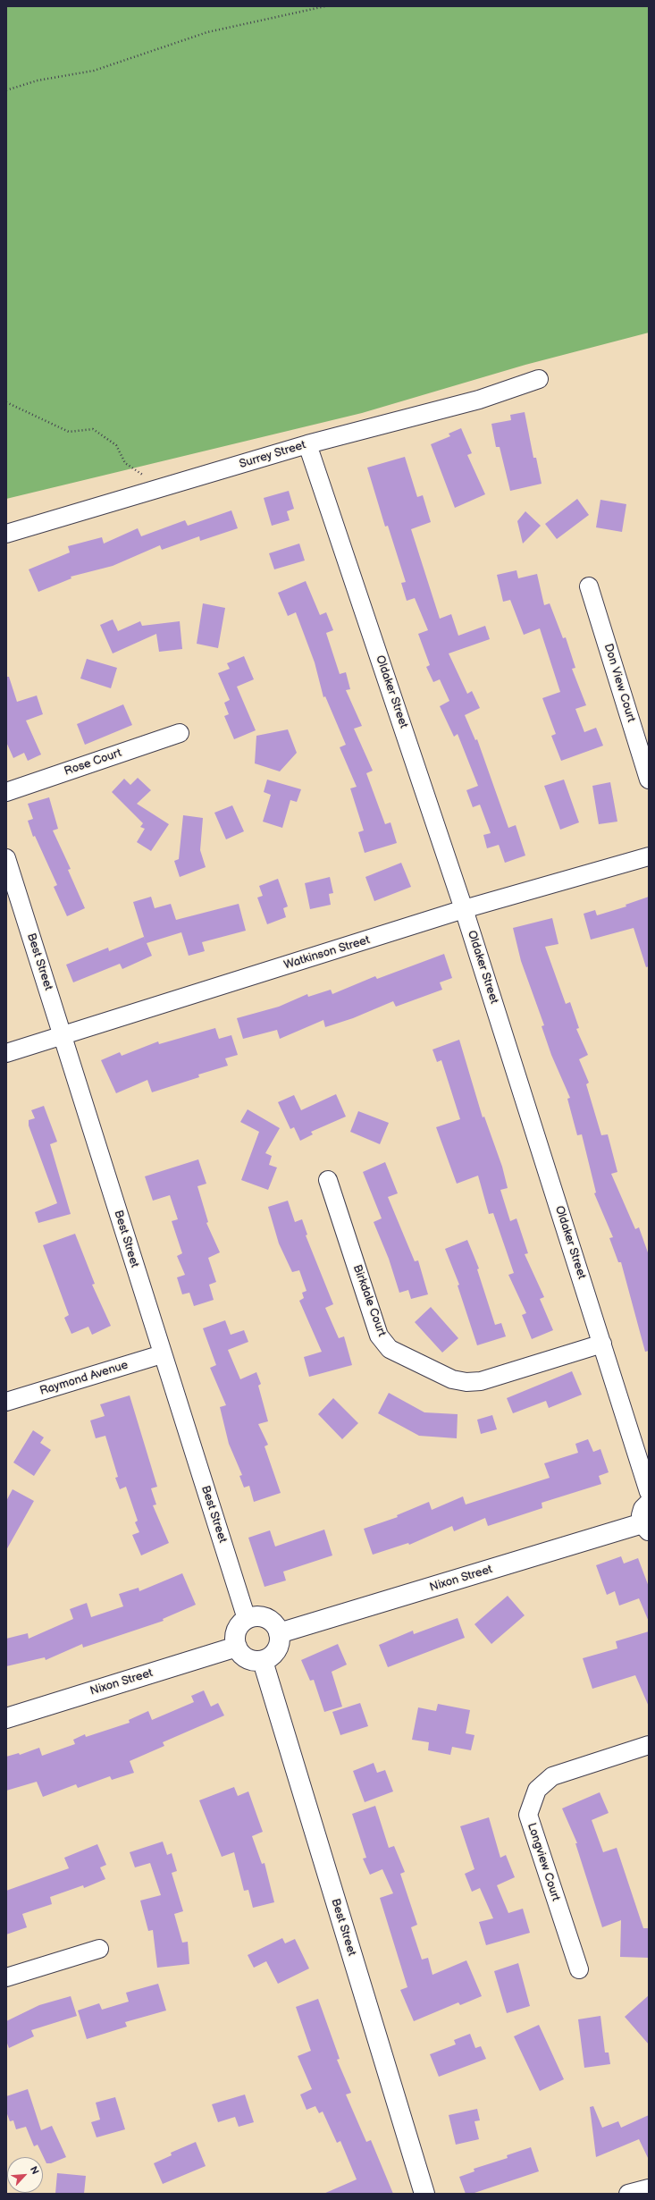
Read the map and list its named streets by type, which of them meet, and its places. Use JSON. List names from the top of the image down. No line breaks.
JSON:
{"streets":{"street":["Surrey Street","Don View Court","Oldaker Street","Rose Court","Watkinson Street","Best Street","Birkdale Court","Raymond Avenue","Nixon Street","Longview Court"]},"crossings":[["Surrey Street","Oldaker Street"],["Oldaker Street","Watkinson Street"],["Oldaker Street","Birkdale Court"],["Watkinson Street","Best Street"],["Best Street","Raymond Avenue"],["Best Street","Nixon Street"]],"north":"top right"}
